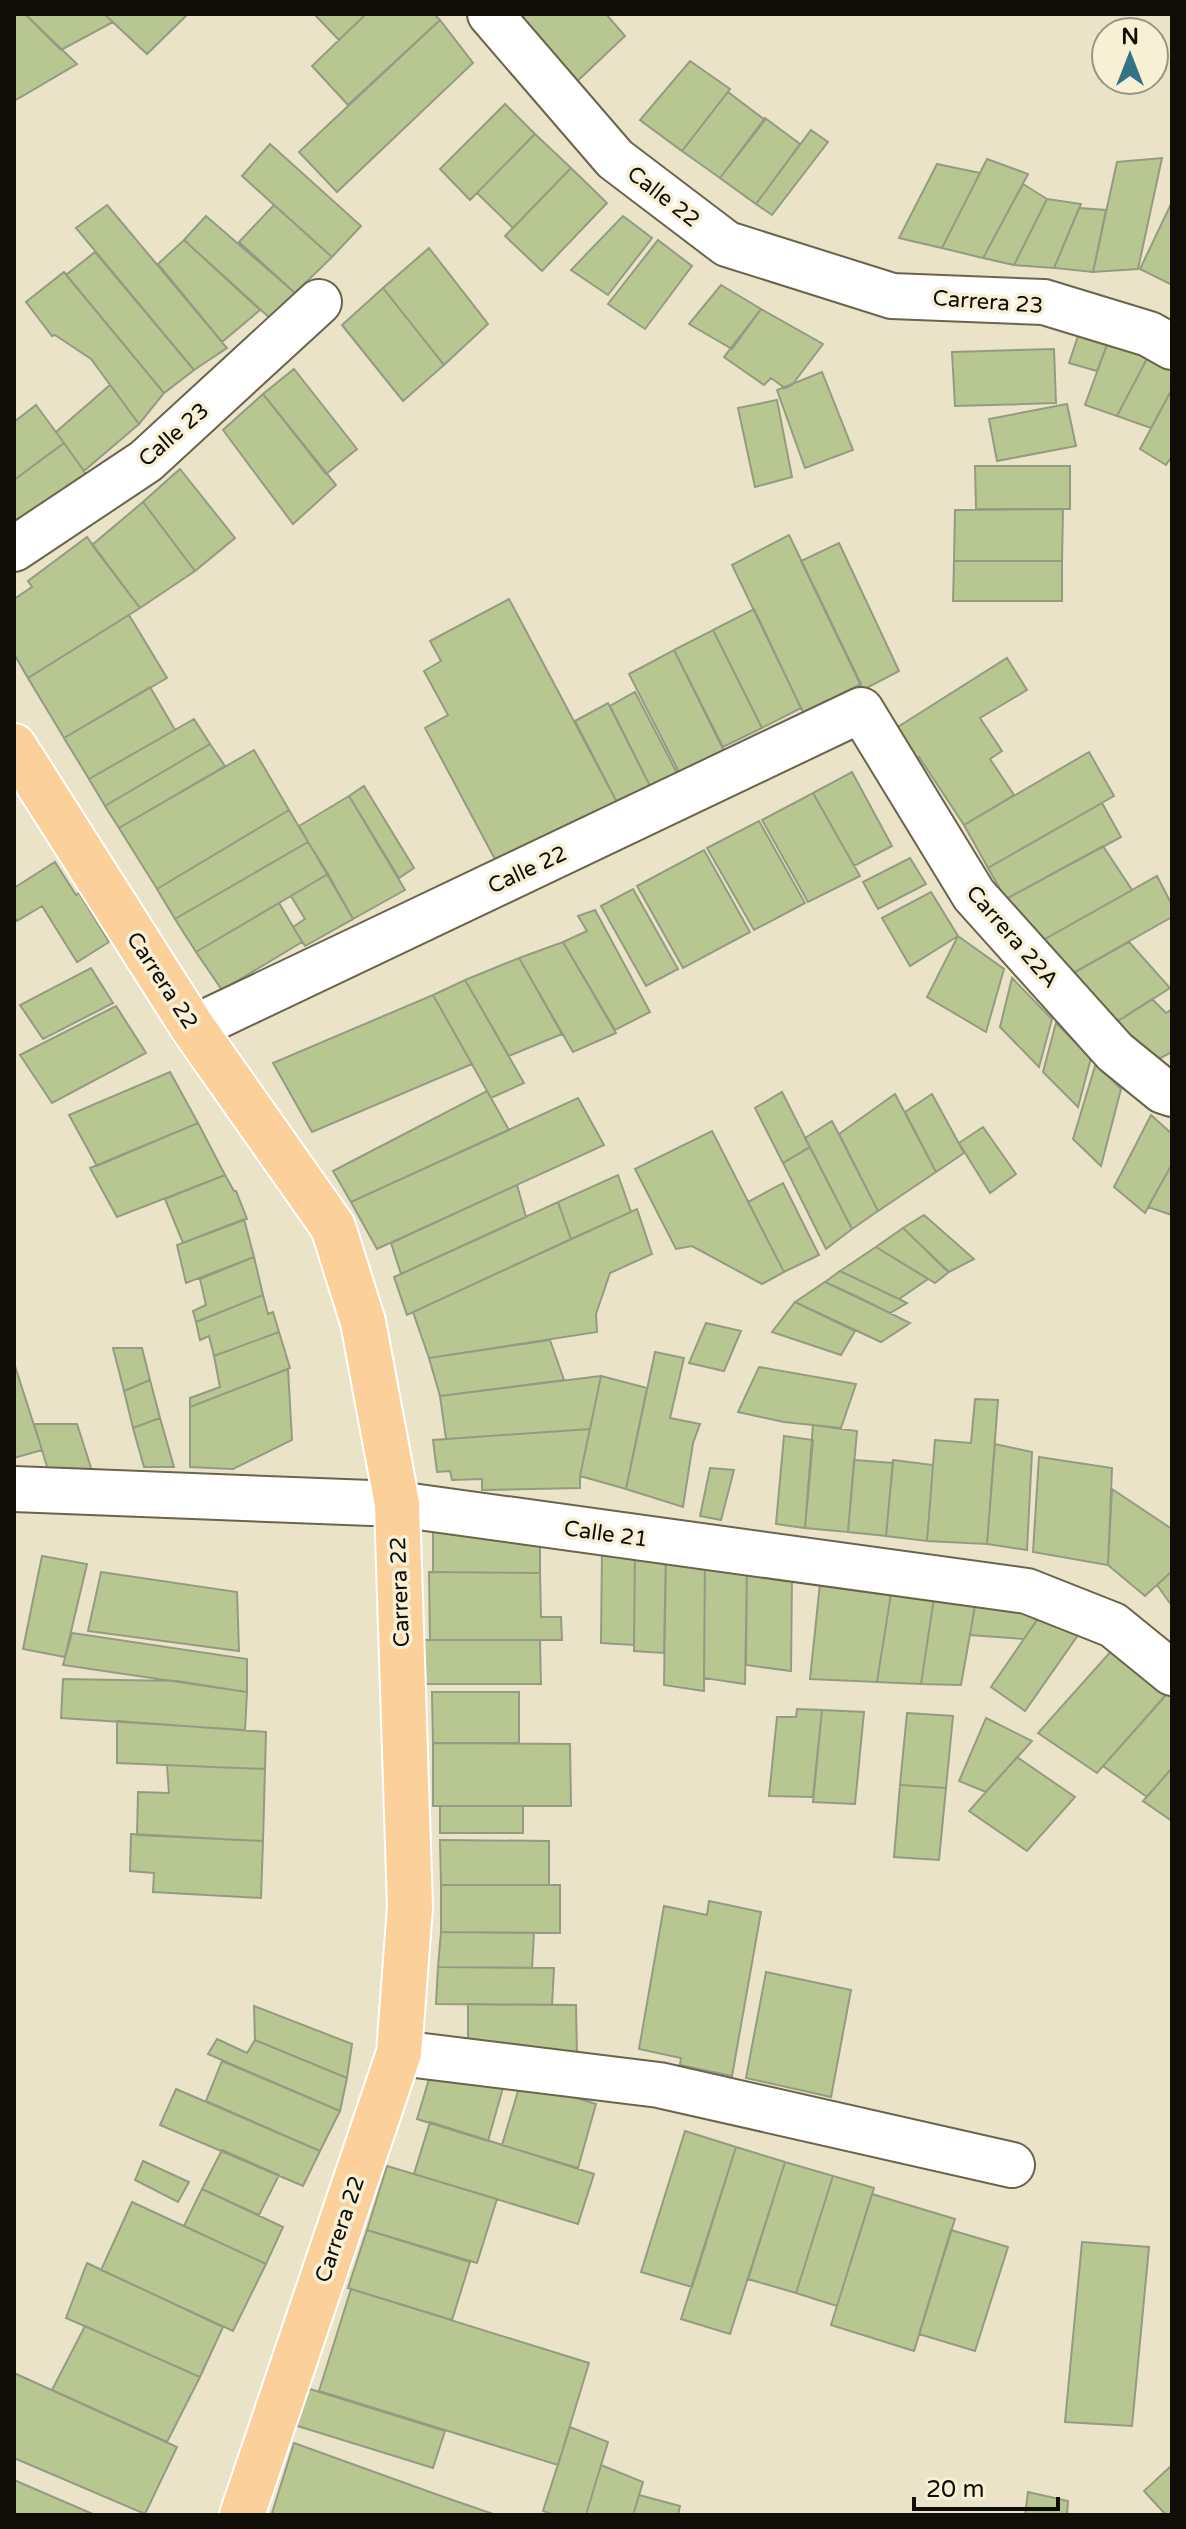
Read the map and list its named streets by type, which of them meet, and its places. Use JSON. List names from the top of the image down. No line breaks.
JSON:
{"streets":{"main road":["Carrera 22"],"street":["Calle 22","Carrera 23","Calle 23","Carrera 22A","Calle 21"]},"crossings":[["Calle 22","Carrera 23"],["Calle 22","Carrera 22A"],["Calle 22","Carrera 22"],["Carrera 22","Calle 21"]],"scale_bar":"20 m","north":"top"}
